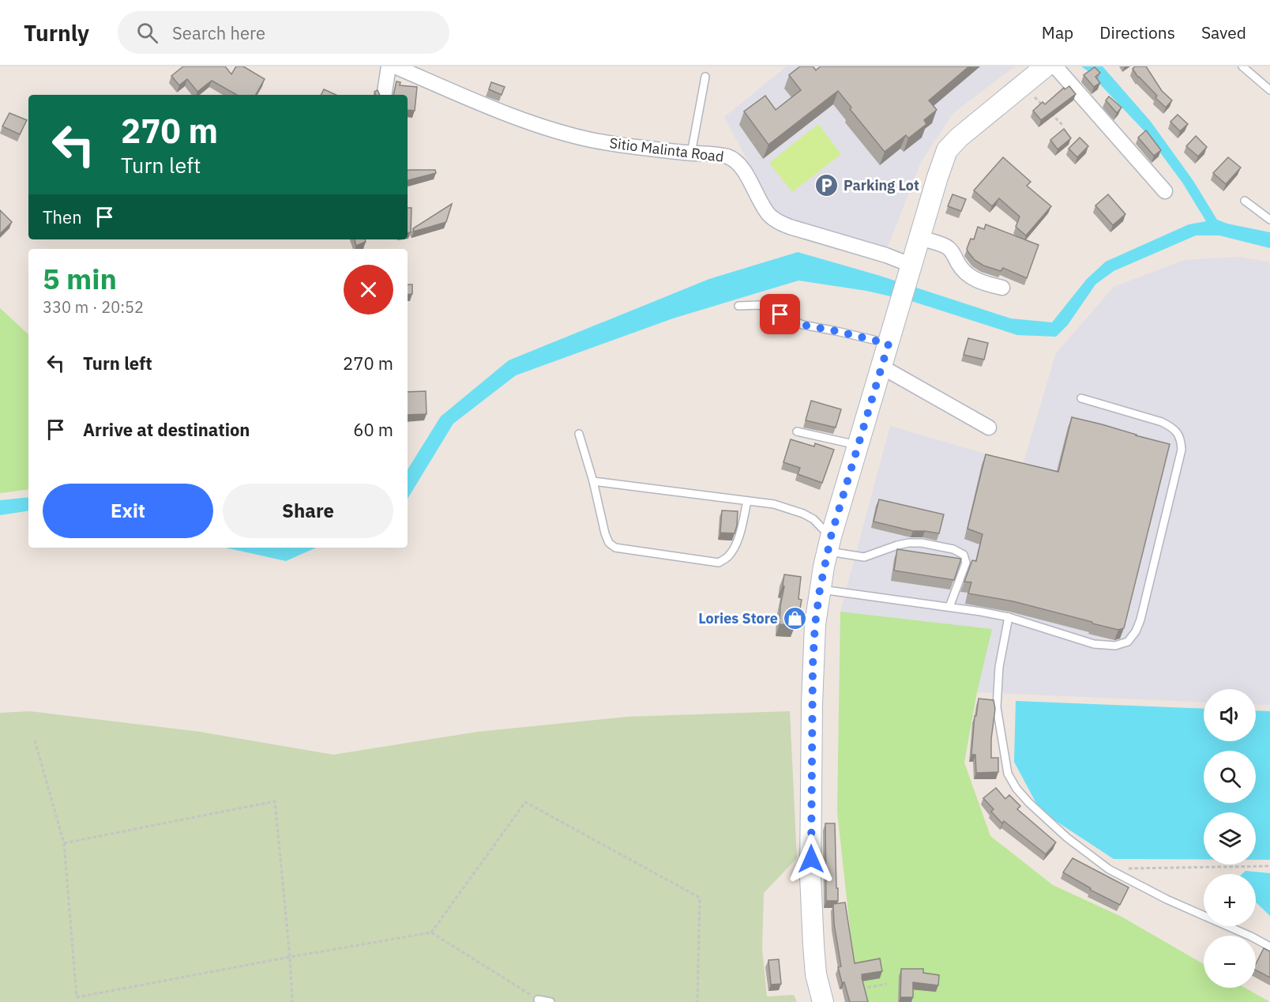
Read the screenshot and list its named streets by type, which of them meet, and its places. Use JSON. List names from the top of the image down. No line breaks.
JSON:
{"streets":{"street":["Sitio Malinta Road"]},"places":{"parking":["Parking Lot"],"shop":["Lories Store"]},"page":{"header":"Turnly","search":"Search here","nav":["Map","Directions","Saved"],"turn":["270 m","Turn left"],"then":"Then","heading":["5 min","330 m · 20:52"],"list":[{"name":"Turn left","value":"270 m"},{"name":"Arrive at destination","value":"60 m"}],"buttons":["Exit","Share"],"map_buttons":["+","−"]}}
